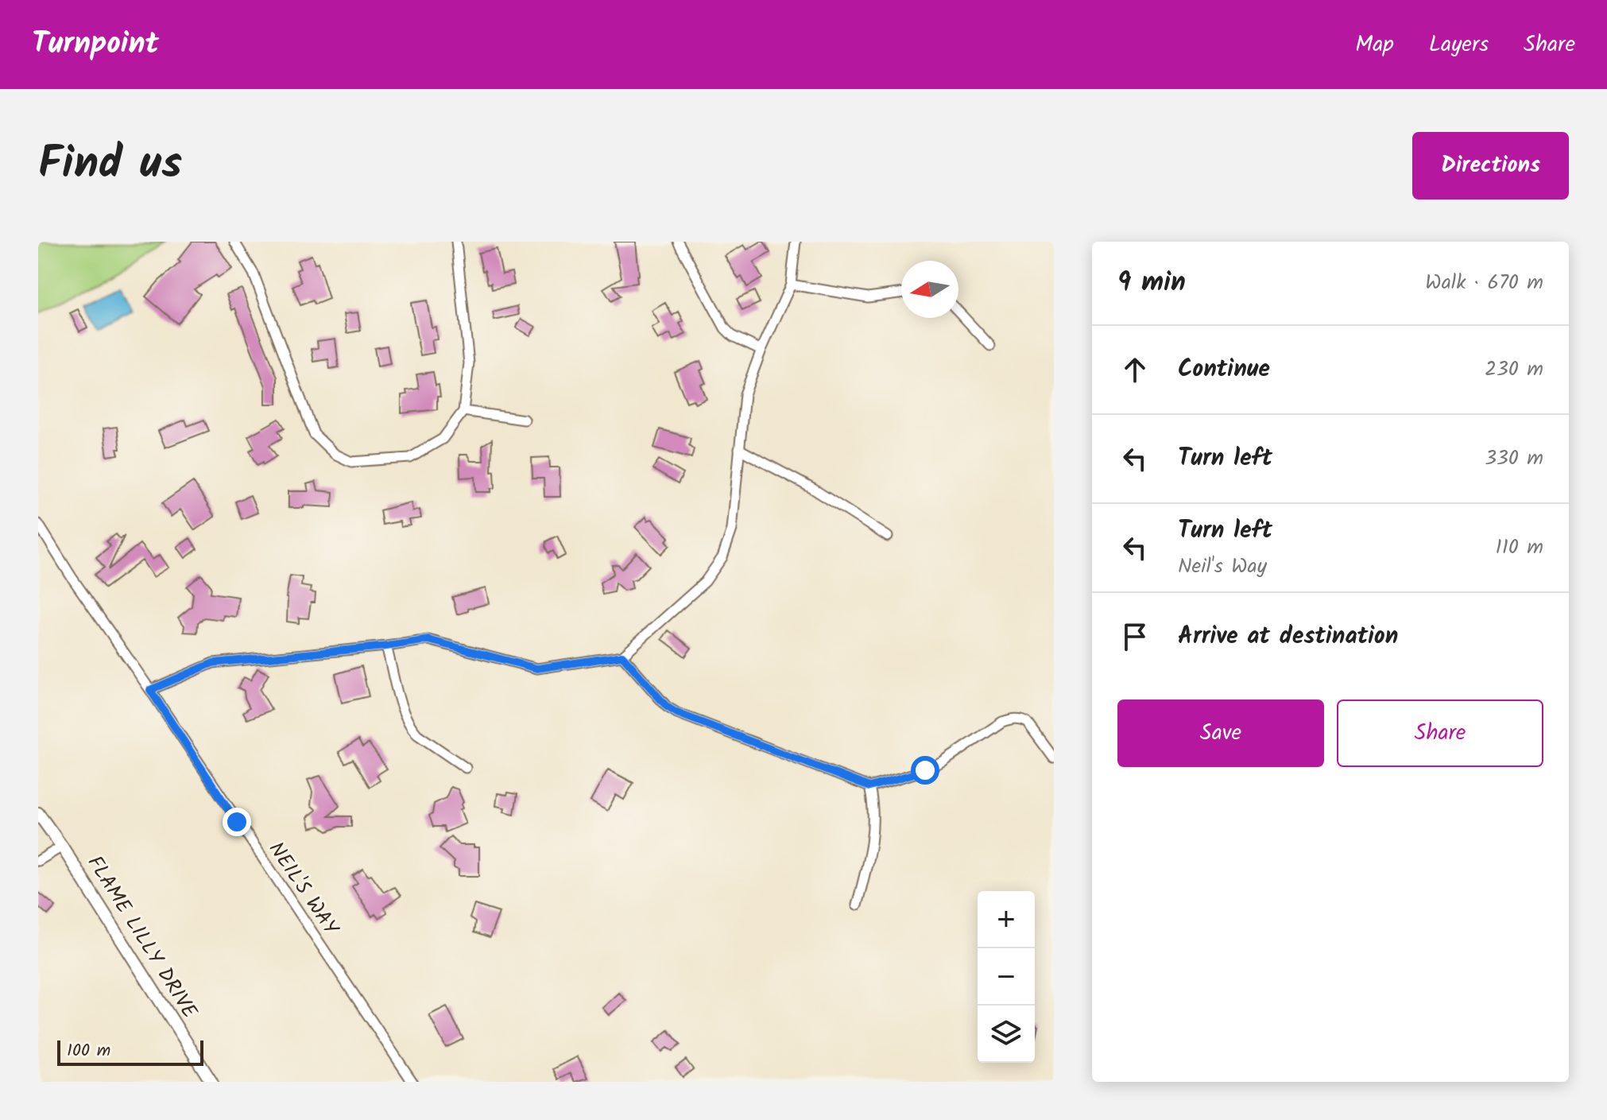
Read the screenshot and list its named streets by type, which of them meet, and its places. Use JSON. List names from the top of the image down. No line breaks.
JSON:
{"streets":{"street":["NEIL'S WAY","FLAME LILLY DRIVE"]},"scale_bar":"100 m","north":"left","page":{"header":"Turnpoint","nav":["Map","Layers","Share"],"title":"Find us","buttons":["Directions",["Save","Share"]],"heading":["9 min","Walk · 670 m"],"list":[["Continue","230 m"],["Turn left","330 m"],["Turn left","Neil's Way","110 m"],"Arrive at destination"],"map_buttons":["+","−"],"scale":"100 m"}}
